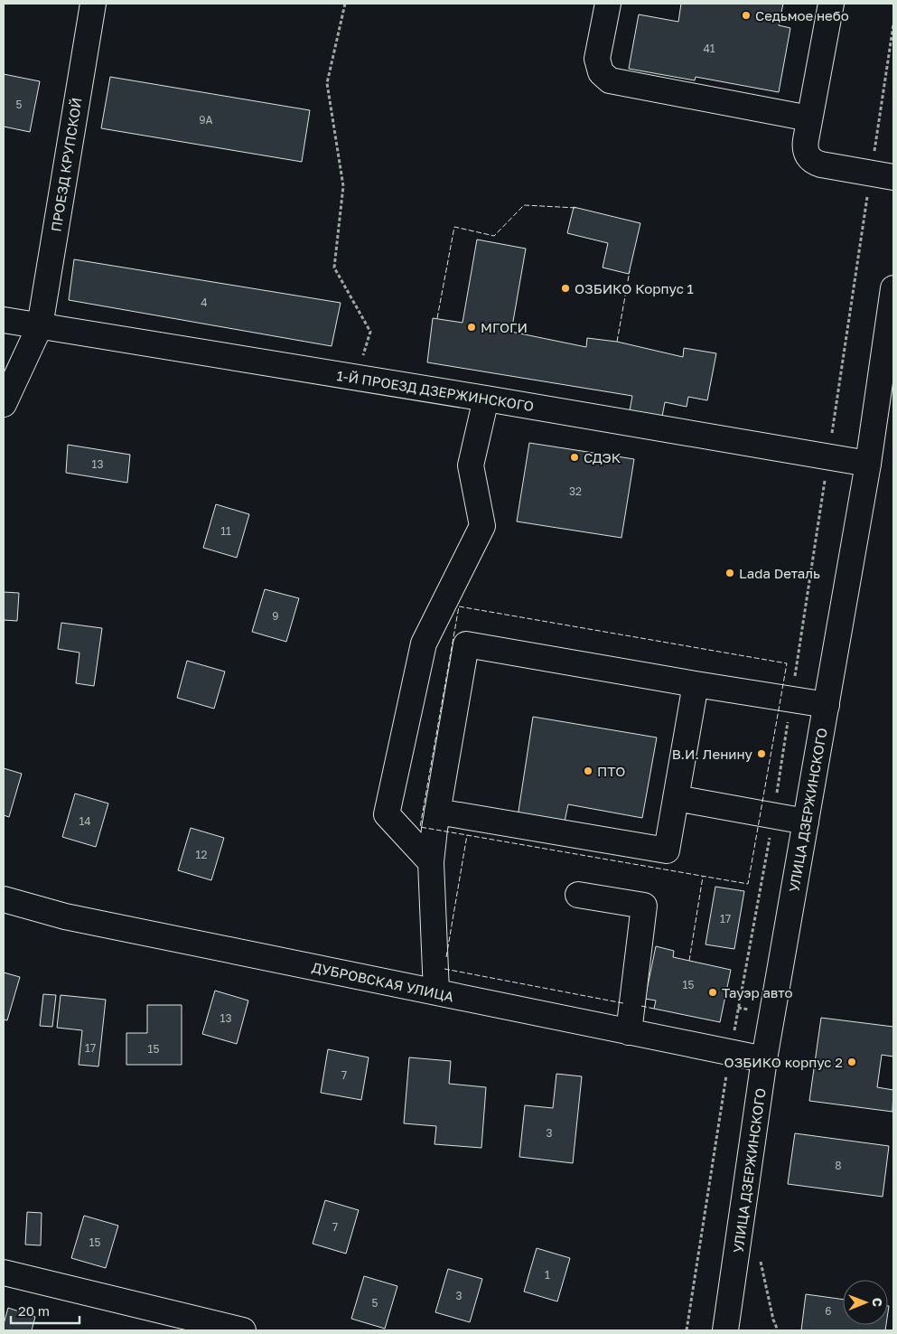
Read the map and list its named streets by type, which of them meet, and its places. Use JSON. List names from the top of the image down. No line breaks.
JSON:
{"streets":{"street":["ПРОЕЗД КРУПСКОЙ","1-Й ПРОЕЗД ДЗЕРЖИНСКОГО","УЛИЦА ДЗЕРЖИНСКОГО","ДУБРОВСКАЯ УЛИЦА"]},"crossings":[["ПРОЕЗД КРУПСКОЙ","1-Й ПРОЕЗД ДЗЕРЖИНСКОГО"],["1-Й ПРОЕЗД ДЗЕРЖИНСКОГО","УЛИЦА ДЗЕРЖИНСКОГО"],["УЛИЦА ДЗЕРЖИНСКОГО","ДУБРОВСКАЯ УЛИЦА"]],"places":["Седьмое небо","ОЗБИКО Корпус 1","МГОГИ","СДЭК","Lada Dеталь","В.И. Ленину","ПТО","Тауэр авто","ОЗБИКО корпус 2"],"house_numbers":["41","5","9А","4","13","32","11","9","14","12","17","15","13","17","15","7","3","8","7","15","1","3","5","6"],"scale_bar":"20 m","north":"right"}
